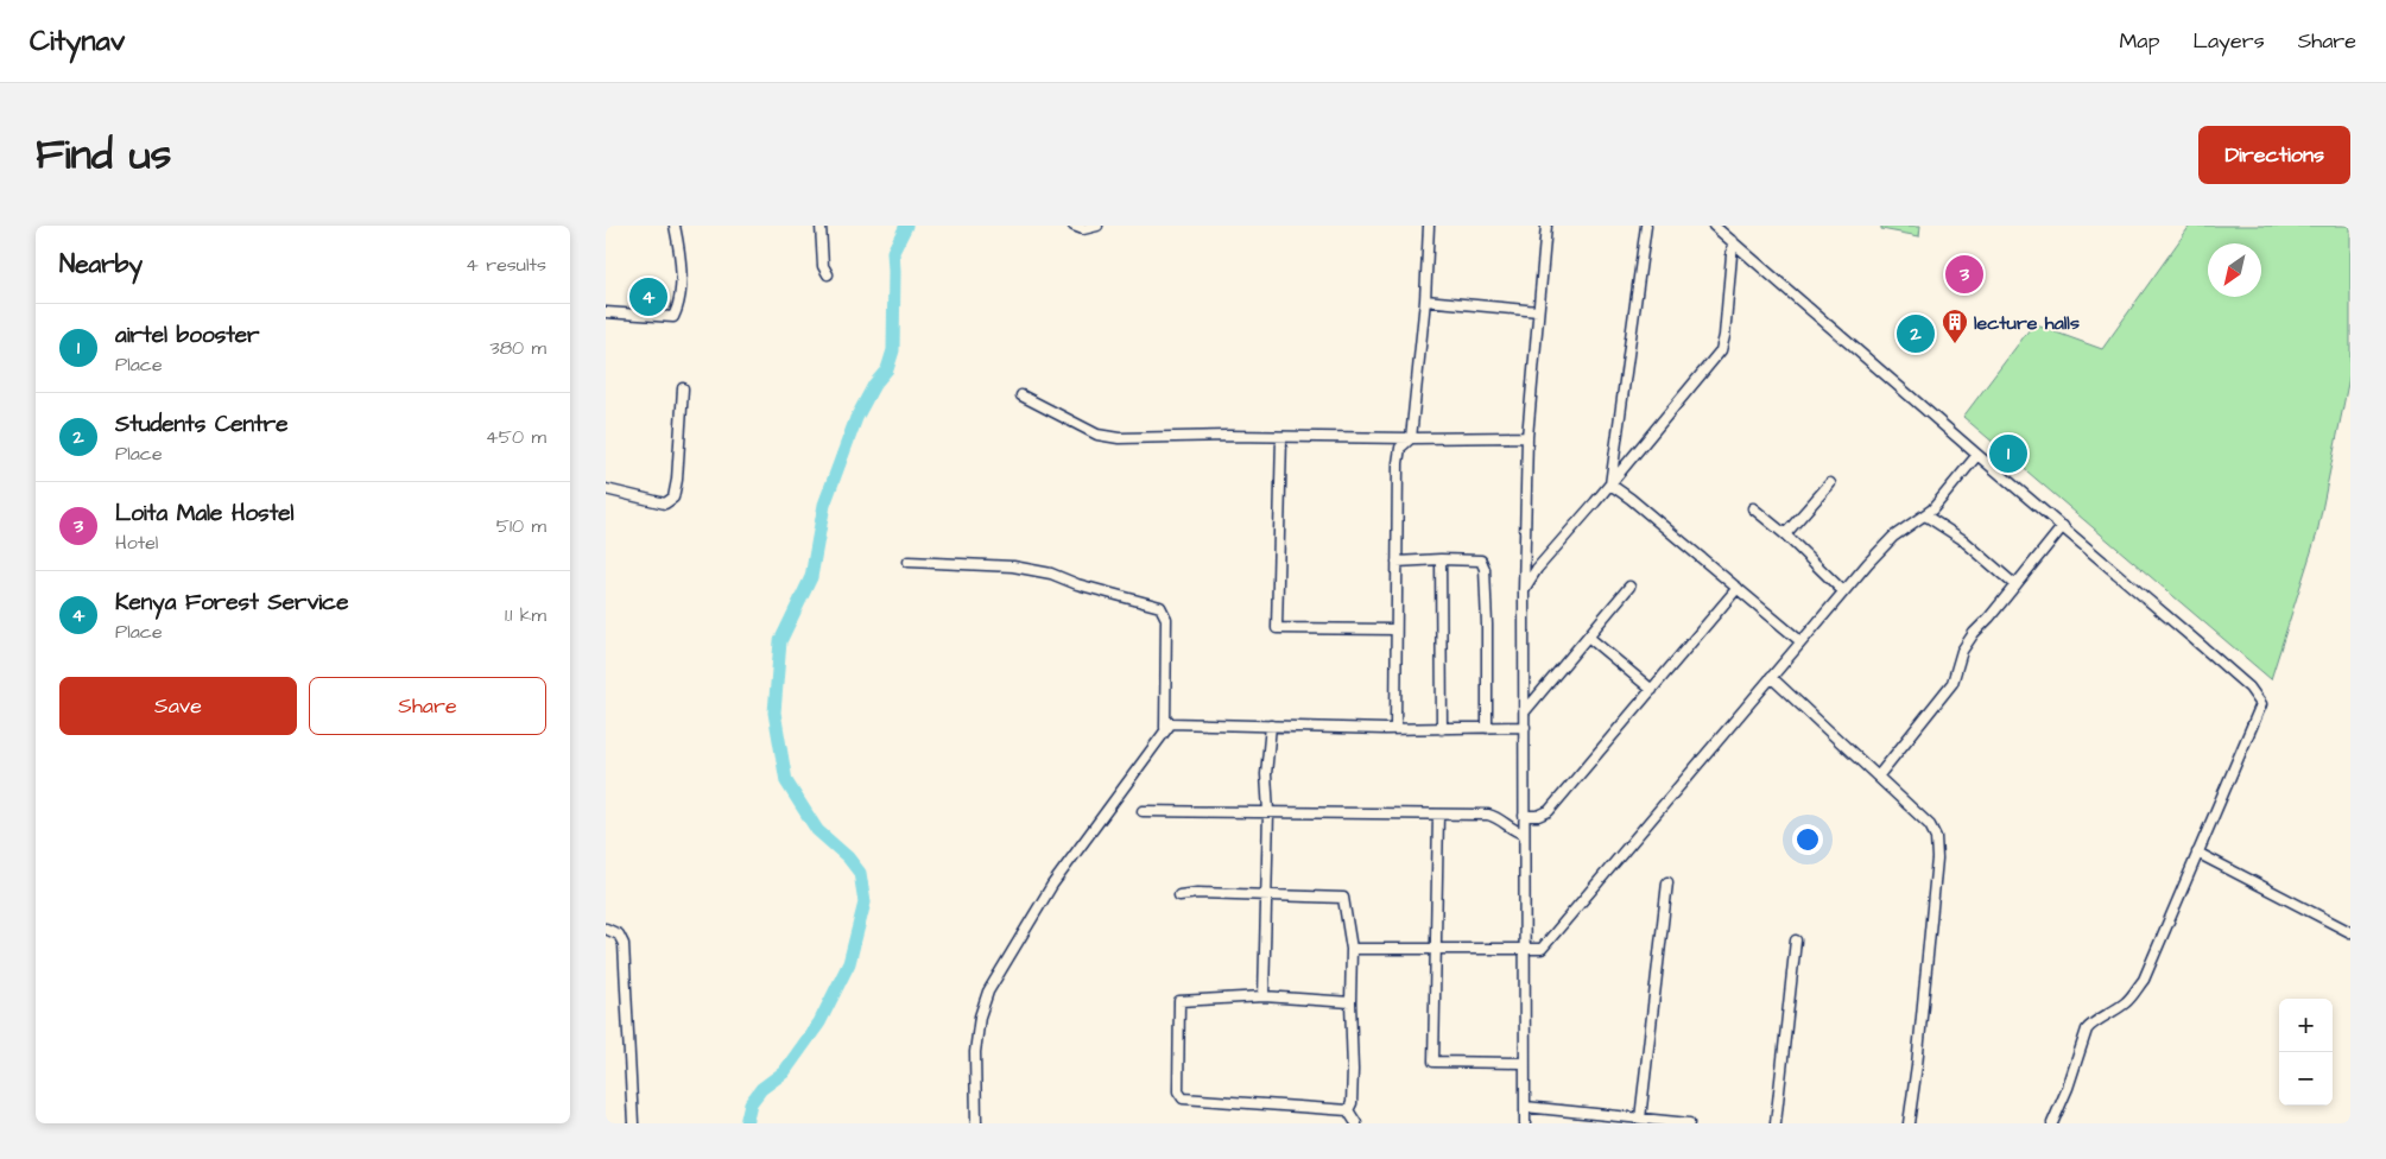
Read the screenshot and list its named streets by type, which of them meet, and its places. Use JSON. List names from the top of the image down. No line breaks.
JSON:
{"places":{"building":["lecture halls"]},"north":"bottom left","page":{"header":"Citynav","nav":["Map","Layers","Share"],"title":"Find us","buttons":["Directions",["Save","Share"]],"heading":["Nearby","4 results"],"pins":["3","4","2","1"],"list":[{"mark":"1","name":"airtel booster","note":"Place","value":"380 m"},{"mark":"2","name":"Students Centre","note":"Place","value":"450 m"},{"mark":"3","name":"Loita Male Hostel","note":"Hotel","value":"510 m"},{"mark":"4","name":"Kenya Forest Service","note":"Place","value":"1.1 km"}],"map_buttons":["+","−"]}}
